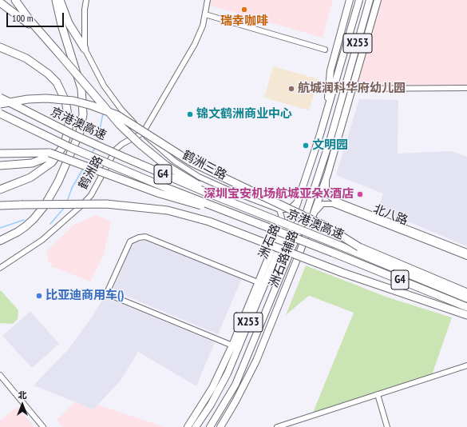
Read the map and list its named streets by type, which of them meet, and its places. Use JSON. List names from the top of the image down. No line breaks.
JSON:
{"streets":{"highway":["京港澳高速","G4"],"main road":["X253","洲石路","洲石路辅路"],"street":["鹤洲三路","鹤洲路","北八路"]},"crossings":[["X253","洲石路"],["鹤洲三路","鹤洲路"],["北八路","洲石路辅路"],["洲石路","洲石路辅路"]],"places":["瑞幸咖啡","航城润科华府幼儿园","锦文鹤洲商业中心","文明园","深圳宝安机场航城亚朵X酒店","比亚迪商用车()"],"scale_bar":"100 m","north":"top"}
